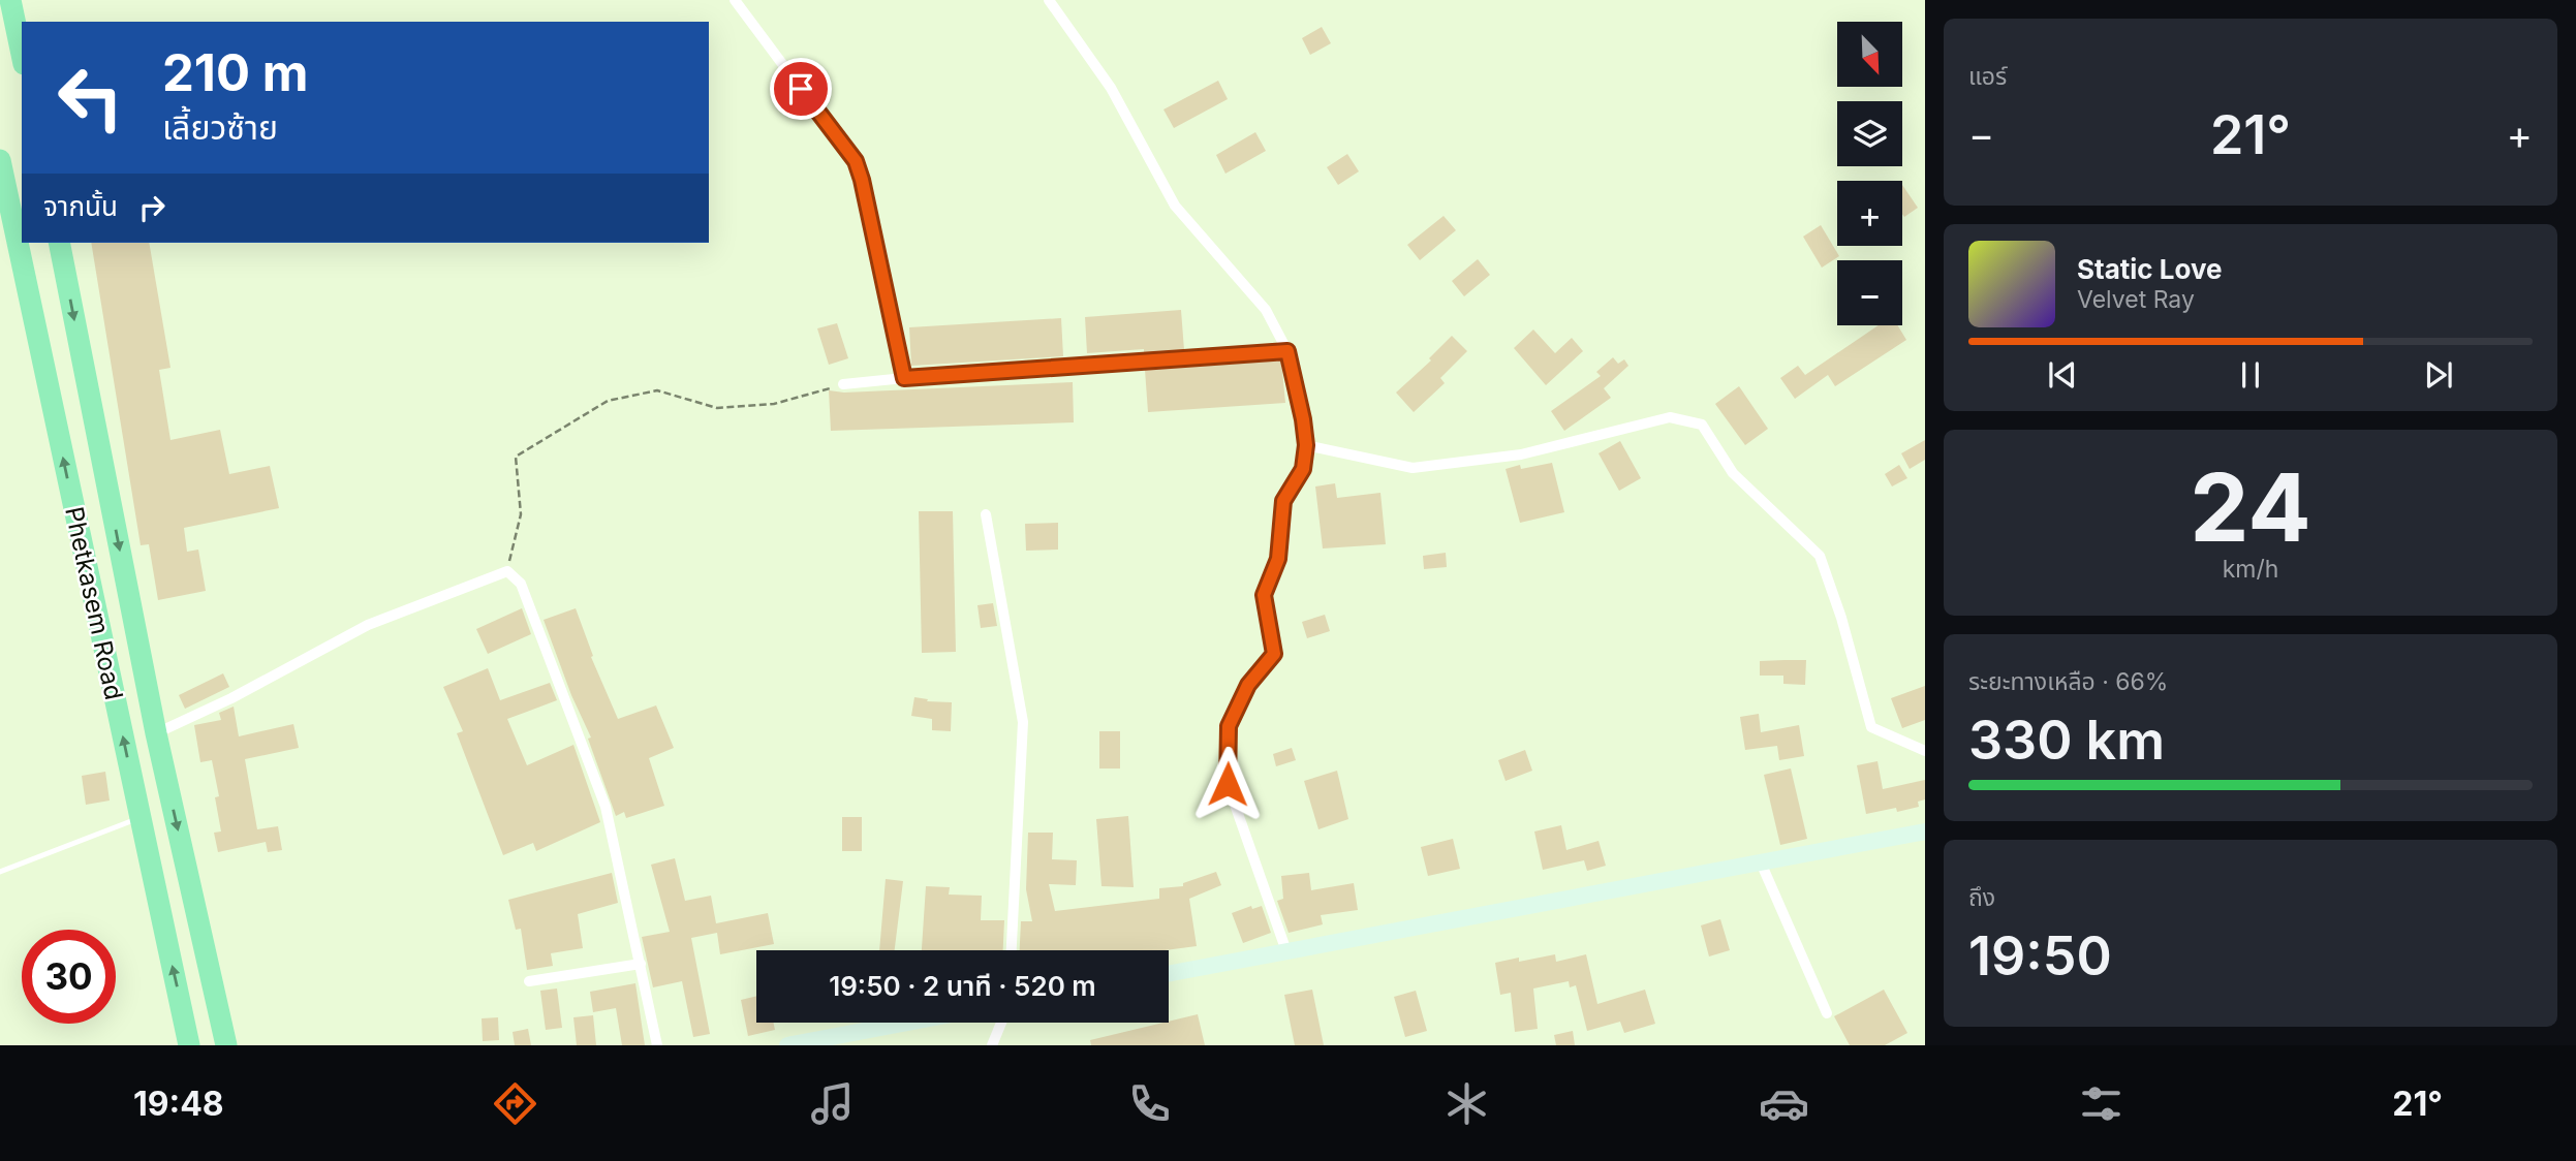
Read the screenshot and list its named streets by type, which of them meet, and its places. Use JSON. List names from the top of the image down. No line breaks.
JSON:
{"streets":{"highway":["Phetkasem Road"]},"north":"bottom right","page":{"tile":["แอร์",["24","km/h"],["ระยะทางเหลือ · 66%","330 km"],["ถึง","19:50"]],"map_buttons":["+","−"],"turn":["210 m","เลี้ยวซ้าย"],"heat":["−","21°","+"],"then":"จากนั้น","song":["Static Love","Velvet Ray"],"limit":"30","trip":"19:50 · 2 นาที · 520 m","tabs":["19:48","21°"]}}
